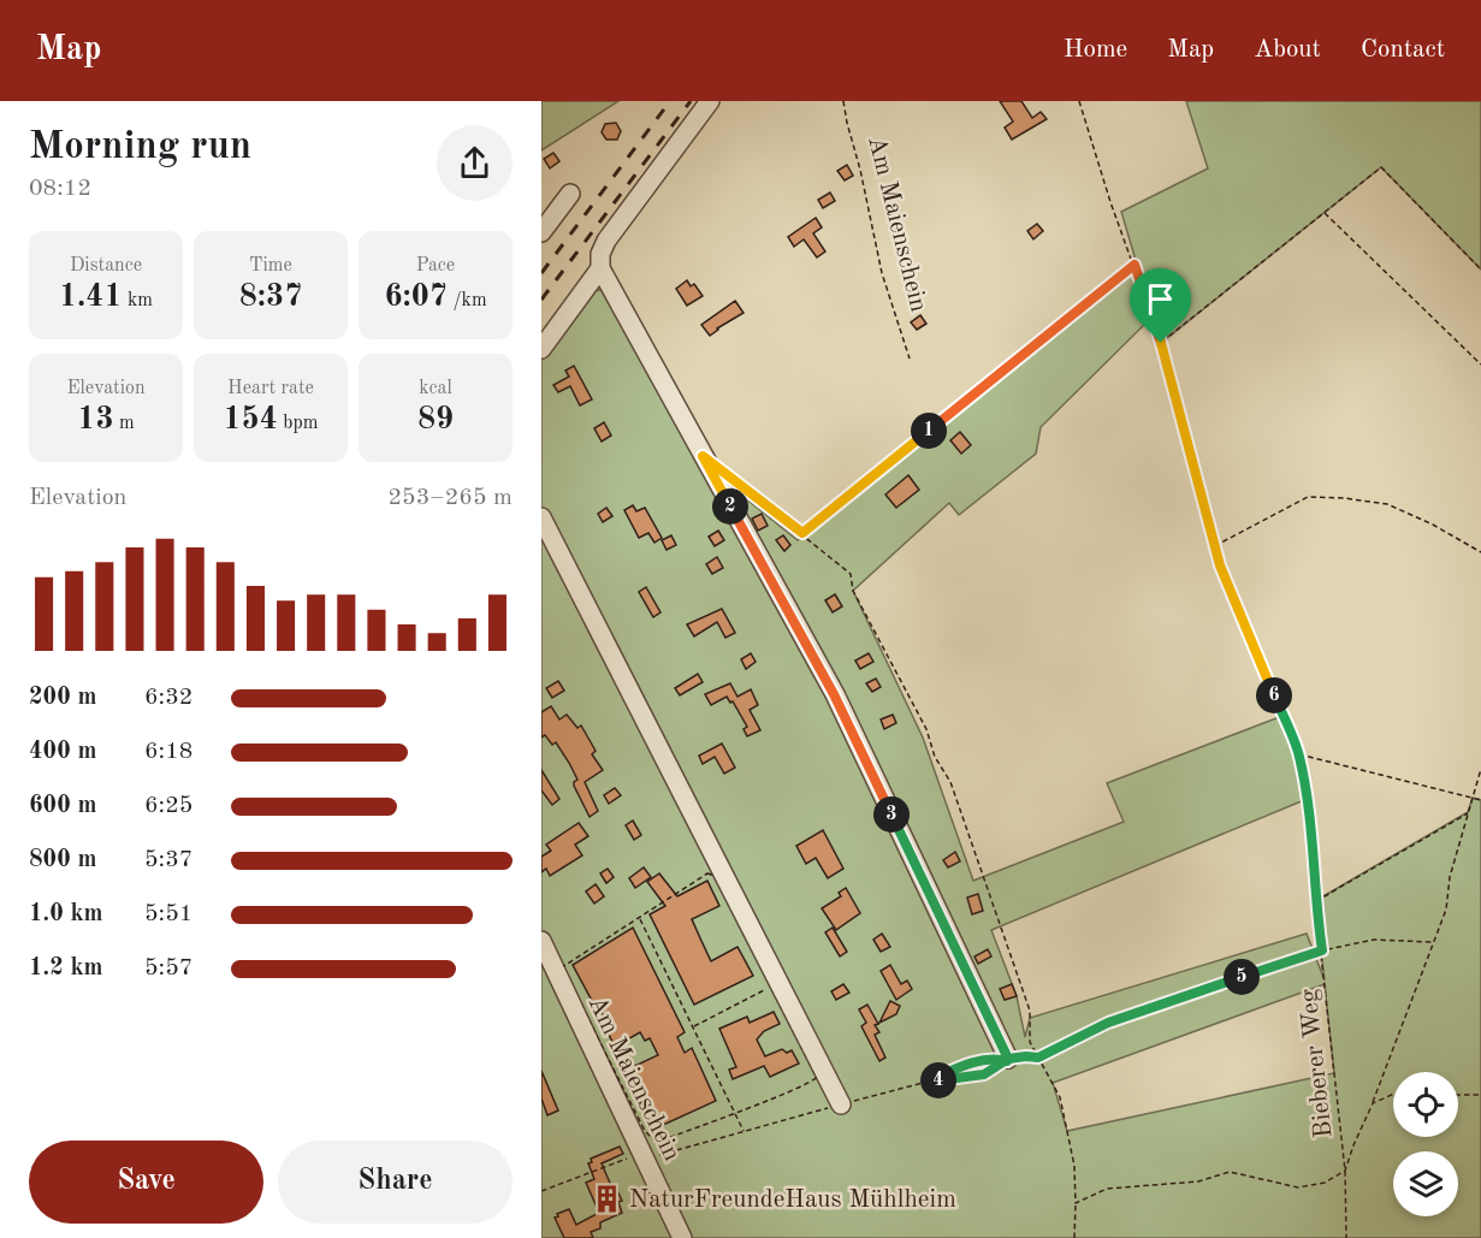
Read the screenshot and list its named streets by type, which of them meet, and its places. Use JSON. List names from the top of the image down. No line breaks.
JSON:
{"streets":{"lane":["Am Maienschein"],"path":["Bieberer Weg"]},"places":{"building":["NaturFreundeHaus Mühlheim"]},"page":{"header":"Map","nav":["Home","Map","About","Contact"],"heading":["Morning run","08:12"],"stats":[["Distance","1.41 km"],["Time","8:37"],["Pace","6:07 /km"],["Elevation","13 m"],["Heart rate","154 bpm"],["kcal","89"]],"pins":["1","2","6","3","5","4"],"chart":["Elevation","253–265 m"],"list":[{"name":"200 m","note":"6:32"},{"name":"400 m","note":"6:18"},{"name":"600 m","note":"6:25"},{"name":"800 m","note":"5:37"},{"name":"1.0 km","note":"5:51"},{"name":"1.2 km","note":"5:57"}],"buttons":["Save","Share"]}}
